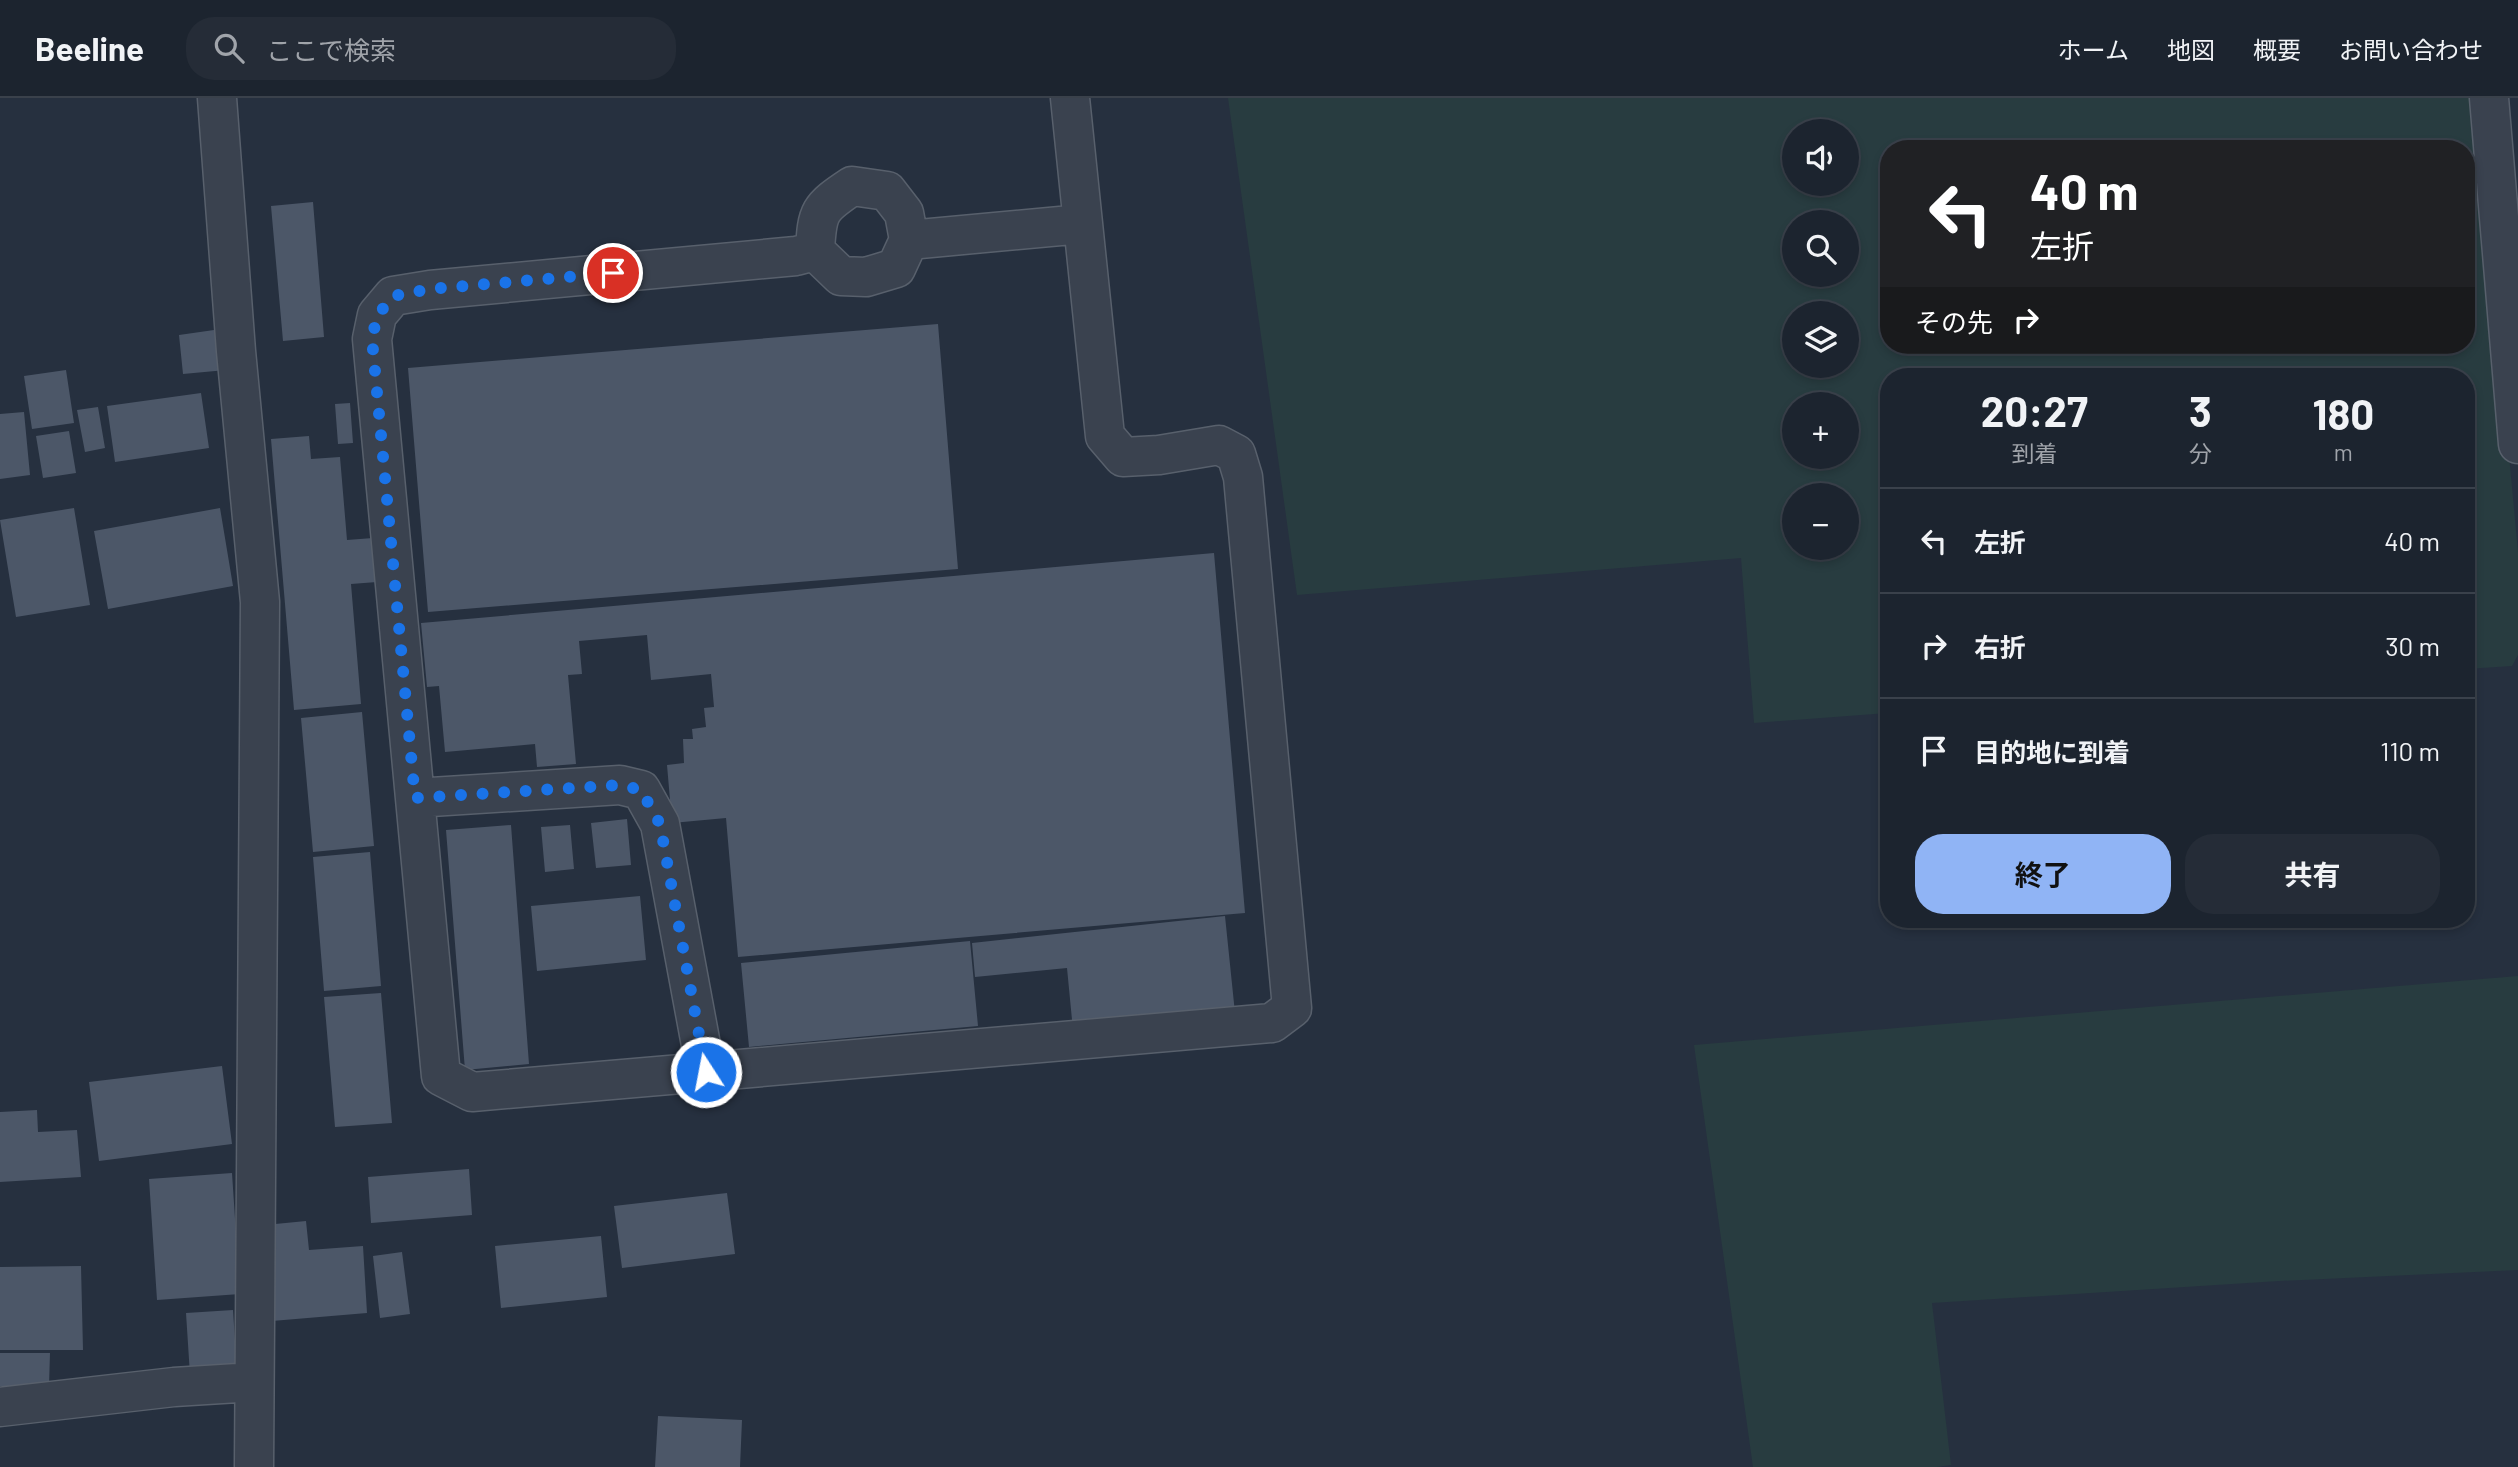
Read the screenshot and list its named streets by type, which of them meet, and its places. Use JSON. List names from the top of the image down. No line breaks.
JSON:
{"page":{"header":"Beeline","search":"ここで検索","nav":["ホーム","地図","概要","お問い合わせ"],"map_buttons":["+","−"],"turn":["40 m","左折"],"then":"その先","eta":["20:27","到着","3","分","180","m"],"list":[{"name":"左折","value":"40 m"},{"name":"右折","value":"30 m"},{"name":"目的地に到着","value":"110 m"}],"buttons":["終了","共有"]}}
